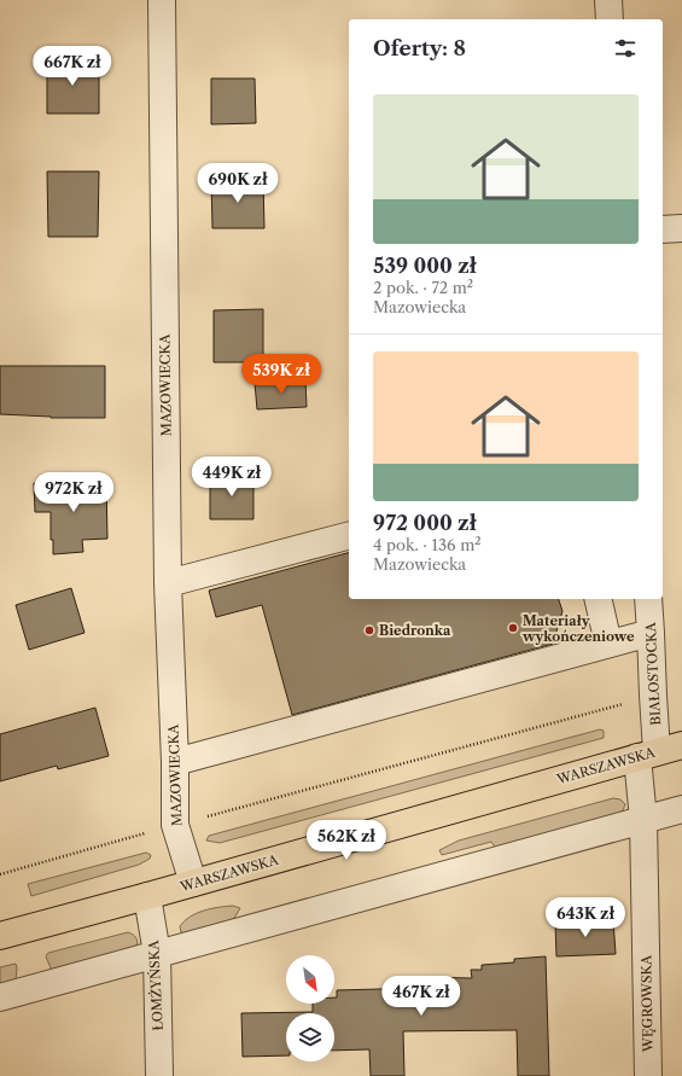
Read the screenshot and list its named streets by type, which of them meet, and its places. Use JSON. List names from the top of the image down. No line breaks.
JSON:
{"streets":{"main road":["WARSZAWSKA"],"street":["MAZOWIECKA","BIAŁOSTOCKA","ŁOMŻYŃSKA","WĘGROWSKA"]},"crossings":[["MAZOWIECKA","WARSZAWSKA"],["BIAŁOSTOCKA","WARSZAWSKA"],["BIAŁOSTOCKA","WĘGROWSKA"],["WARSZAWSKA","ŁOMŻYŃSKA"],["WARSZAWSKA","WĘGROWSKA"]],"places":["Materiały wykończeniowe","Biedronka"],"north":"bottom right","page":{"heading":"Oferty: 8","price":["667K zł","690K zł","539K zł","449K zł","972K zł","562K zł","643K zł","467K zł"],"list":[{"name":"539 000 zł","note":"2 pok. · 72 m² · Mazowiecka"},{"name":"972 000 zł","note":"4 pok. · 136 m² · Mazowiecka"}]}}
